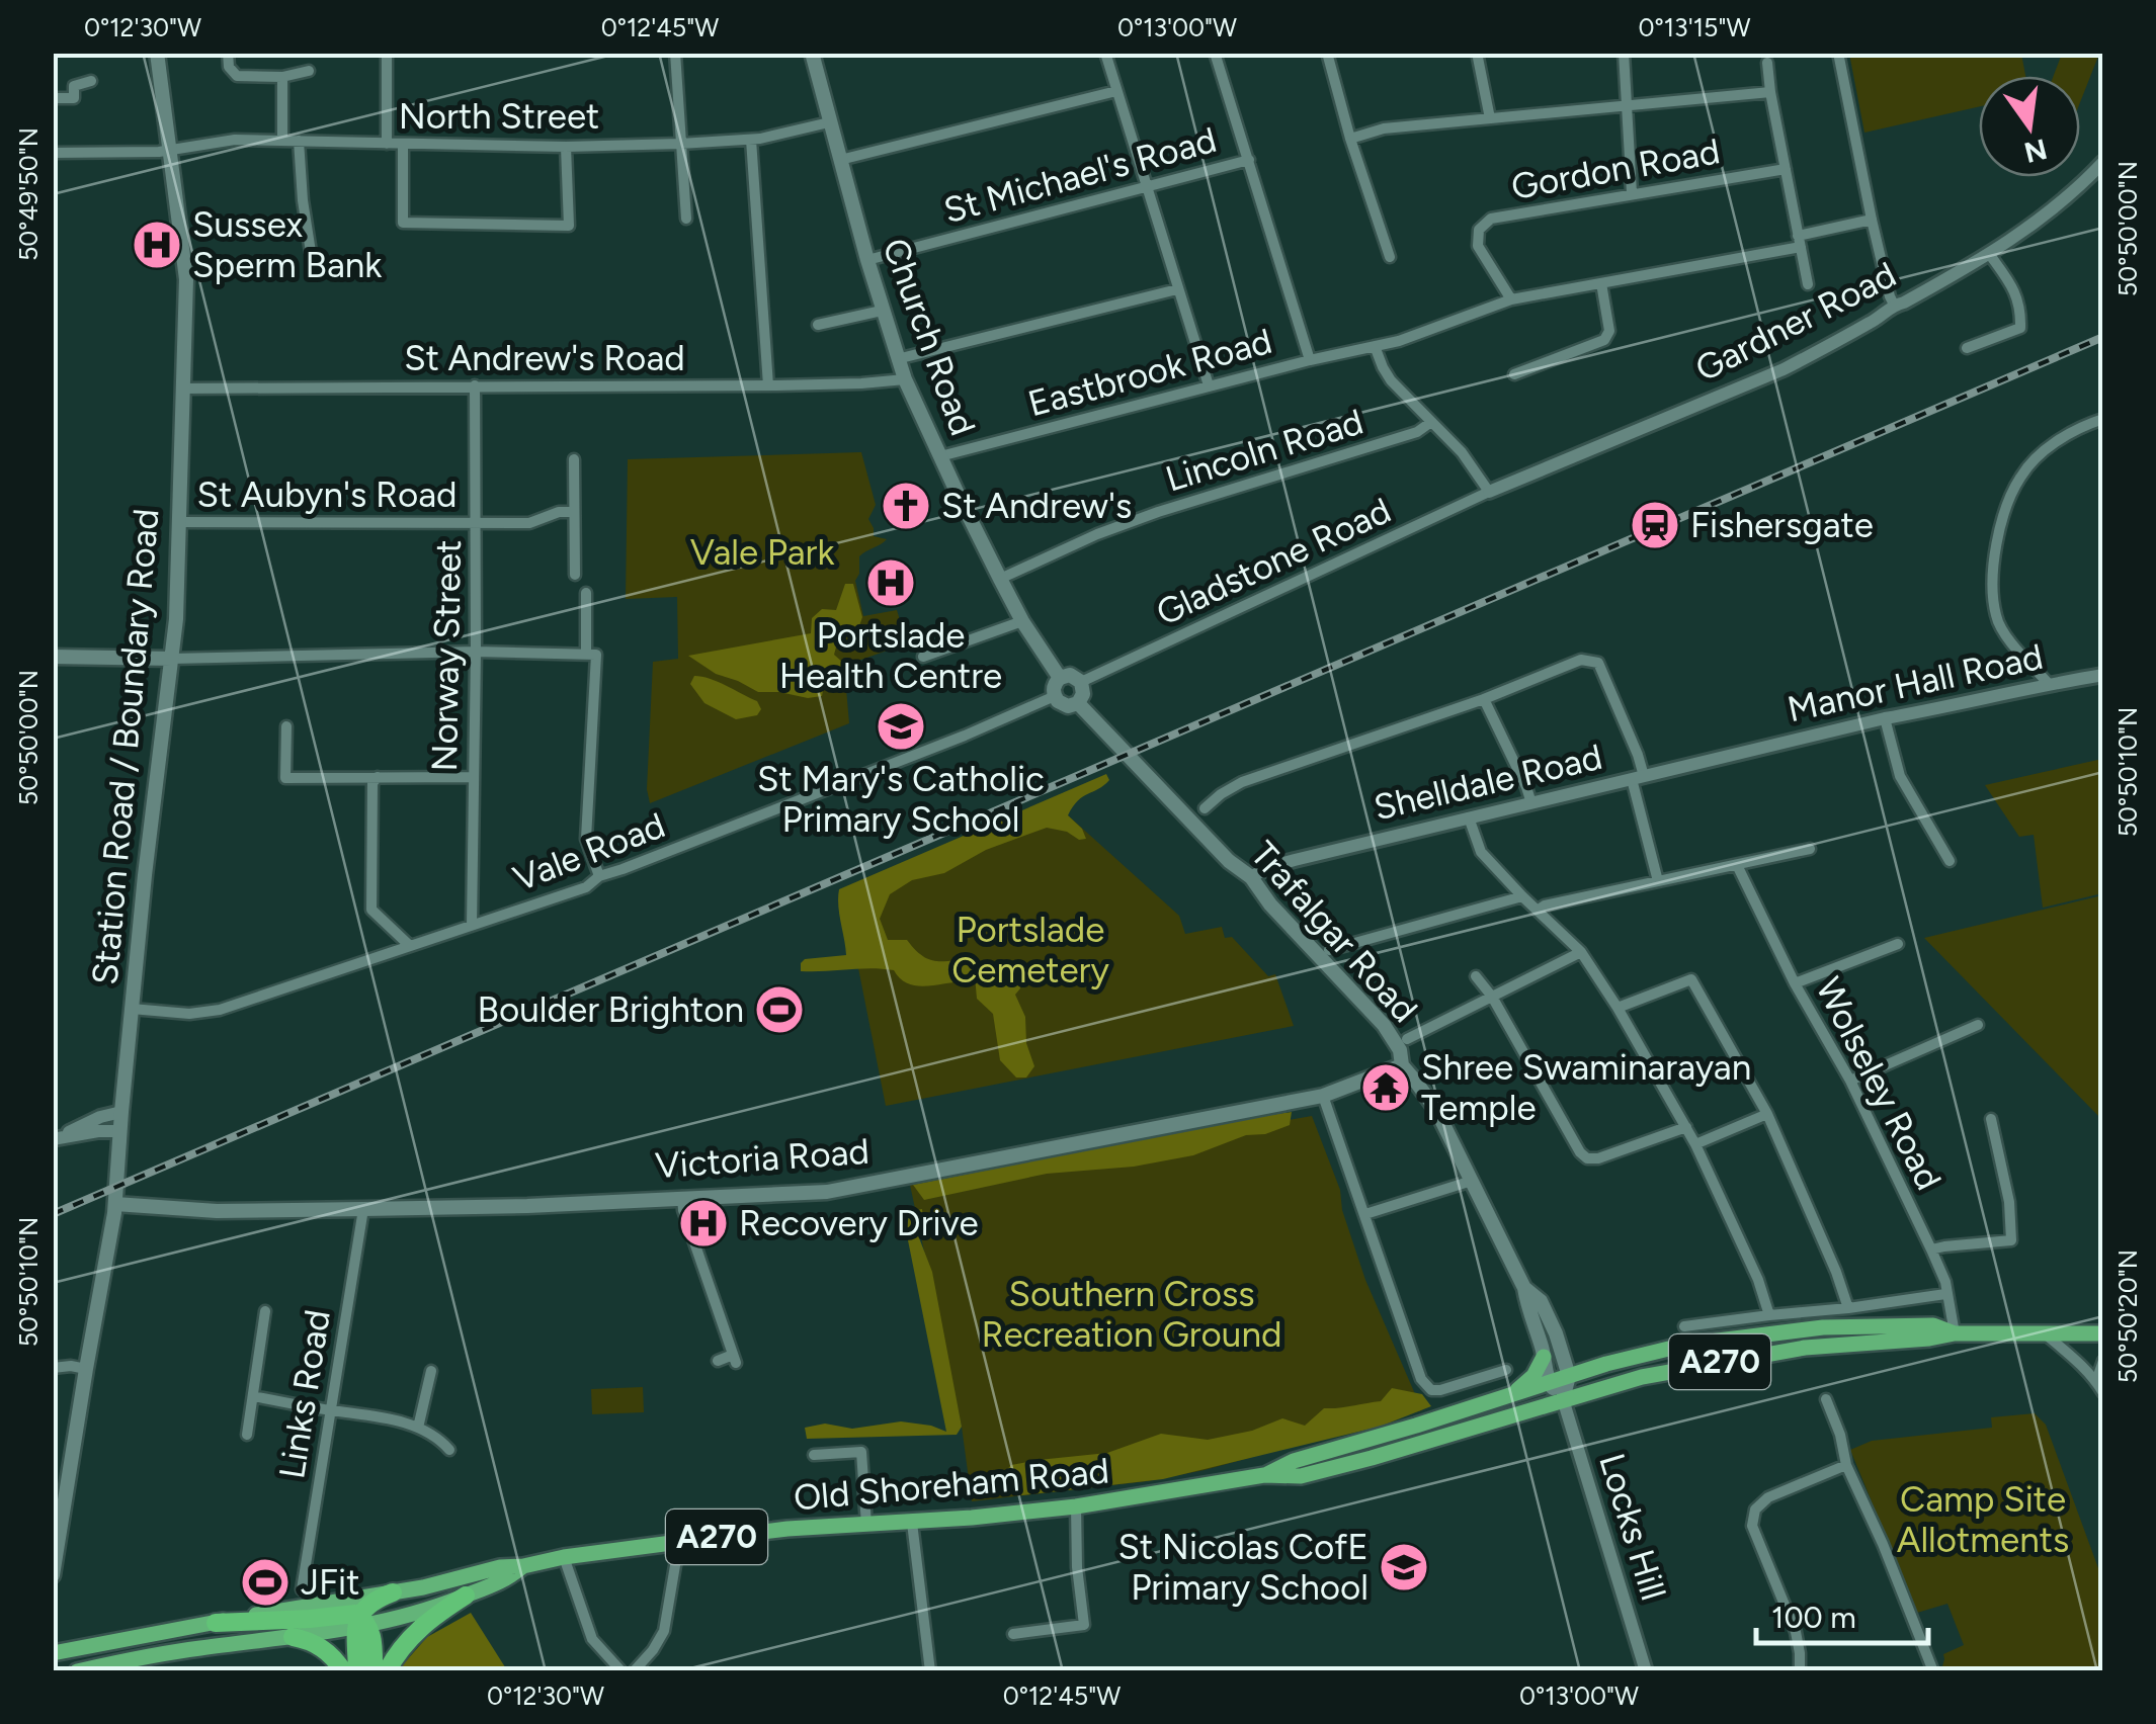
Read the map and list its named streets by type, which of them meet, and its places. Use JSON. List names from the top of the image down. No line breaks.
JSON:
{"streets":{"main road":["Church Road","Station Road / Boundary Road","Trafalgar Road","Victoria Road","A270","Old Shoreham Road"],"street":["North Street","Gordon Road","St Michael's Road","Gardner Road","St Andrew's Road","Eastbrook Road","Lincoln Road","St Aubyn's Road","Gladstone Road","Norway Street","Manor Hall Road","Shelldale Road","Vale Road","Wolseley Road","Links Road","Locks Hill"]},"crossings":[["North Street","Church Road"],["North Street","Station Road / Boundary Road"],["Gordon Road","Eastbrook Road"],["St Michael's Road","Church Road"],["Gardner Road","Gladstone Road"],["Church Road","St Andrew's Road"],["Church Road","Eastbrook Road"],["Church Road","Lincoln Road"],["Church Road","Gladstone Road"],["Church Road","Vale Road"],["Church Road","Trafalgar Road"],["St Andrew's Road","Norway Street"],["St Andrew's Road","Station Road / Boundary Road"],["St Aubyn's Road","Norway Street"],["St Aubyn's Road","Station Road / Boundary Road"],["Gladstone Road","Vale Road"],["Gladstone Road","Trafalgar Road"],["Norway Street","Vale Road"],["Manor Hall Road","Shelldale Road"],["Station Road / Boundary Road","Vale Road"],["Station Road / Boundary Road","Victoria Road"],["Shelldale Road","Trafalgar Road"],["Vale Road","Trafalgar Road"],["Trafalgar Road","Victoria Road"],["Trafalgar Road","Old Shoreham Road"],["Wolseley Road","Old Shoreham Road"],["Victoria Road","Links Road"],["Old Shoreham Road","Locks Hill"]],"parks":["Vale Park","Portslade Cemetery","Southern Cross Recreation Ground","Camp Site Allotments"],"places":{"hospital":["Sussex Sperm Bank","Portslade Health Centre","Recovery Drive"],"church":["St Andrew's"],"station":["Fishersgate"],"school or university":["St Mary's Catholic Primary School","St Nicolas CofE Primary School"],"sports":["Boulder Brighton","JFit"],"temple":["Shree Swaminarayan Temple"]},"scale_bar":"100 m","north":"bottom","coordinates":["0°12'30\"W","0°12'45\"W","0°13'00\"W","0°13'15\"W","50°49'50\"N","50°50'00\"N","50°50'10\"N","50°50'20\"N"]}
